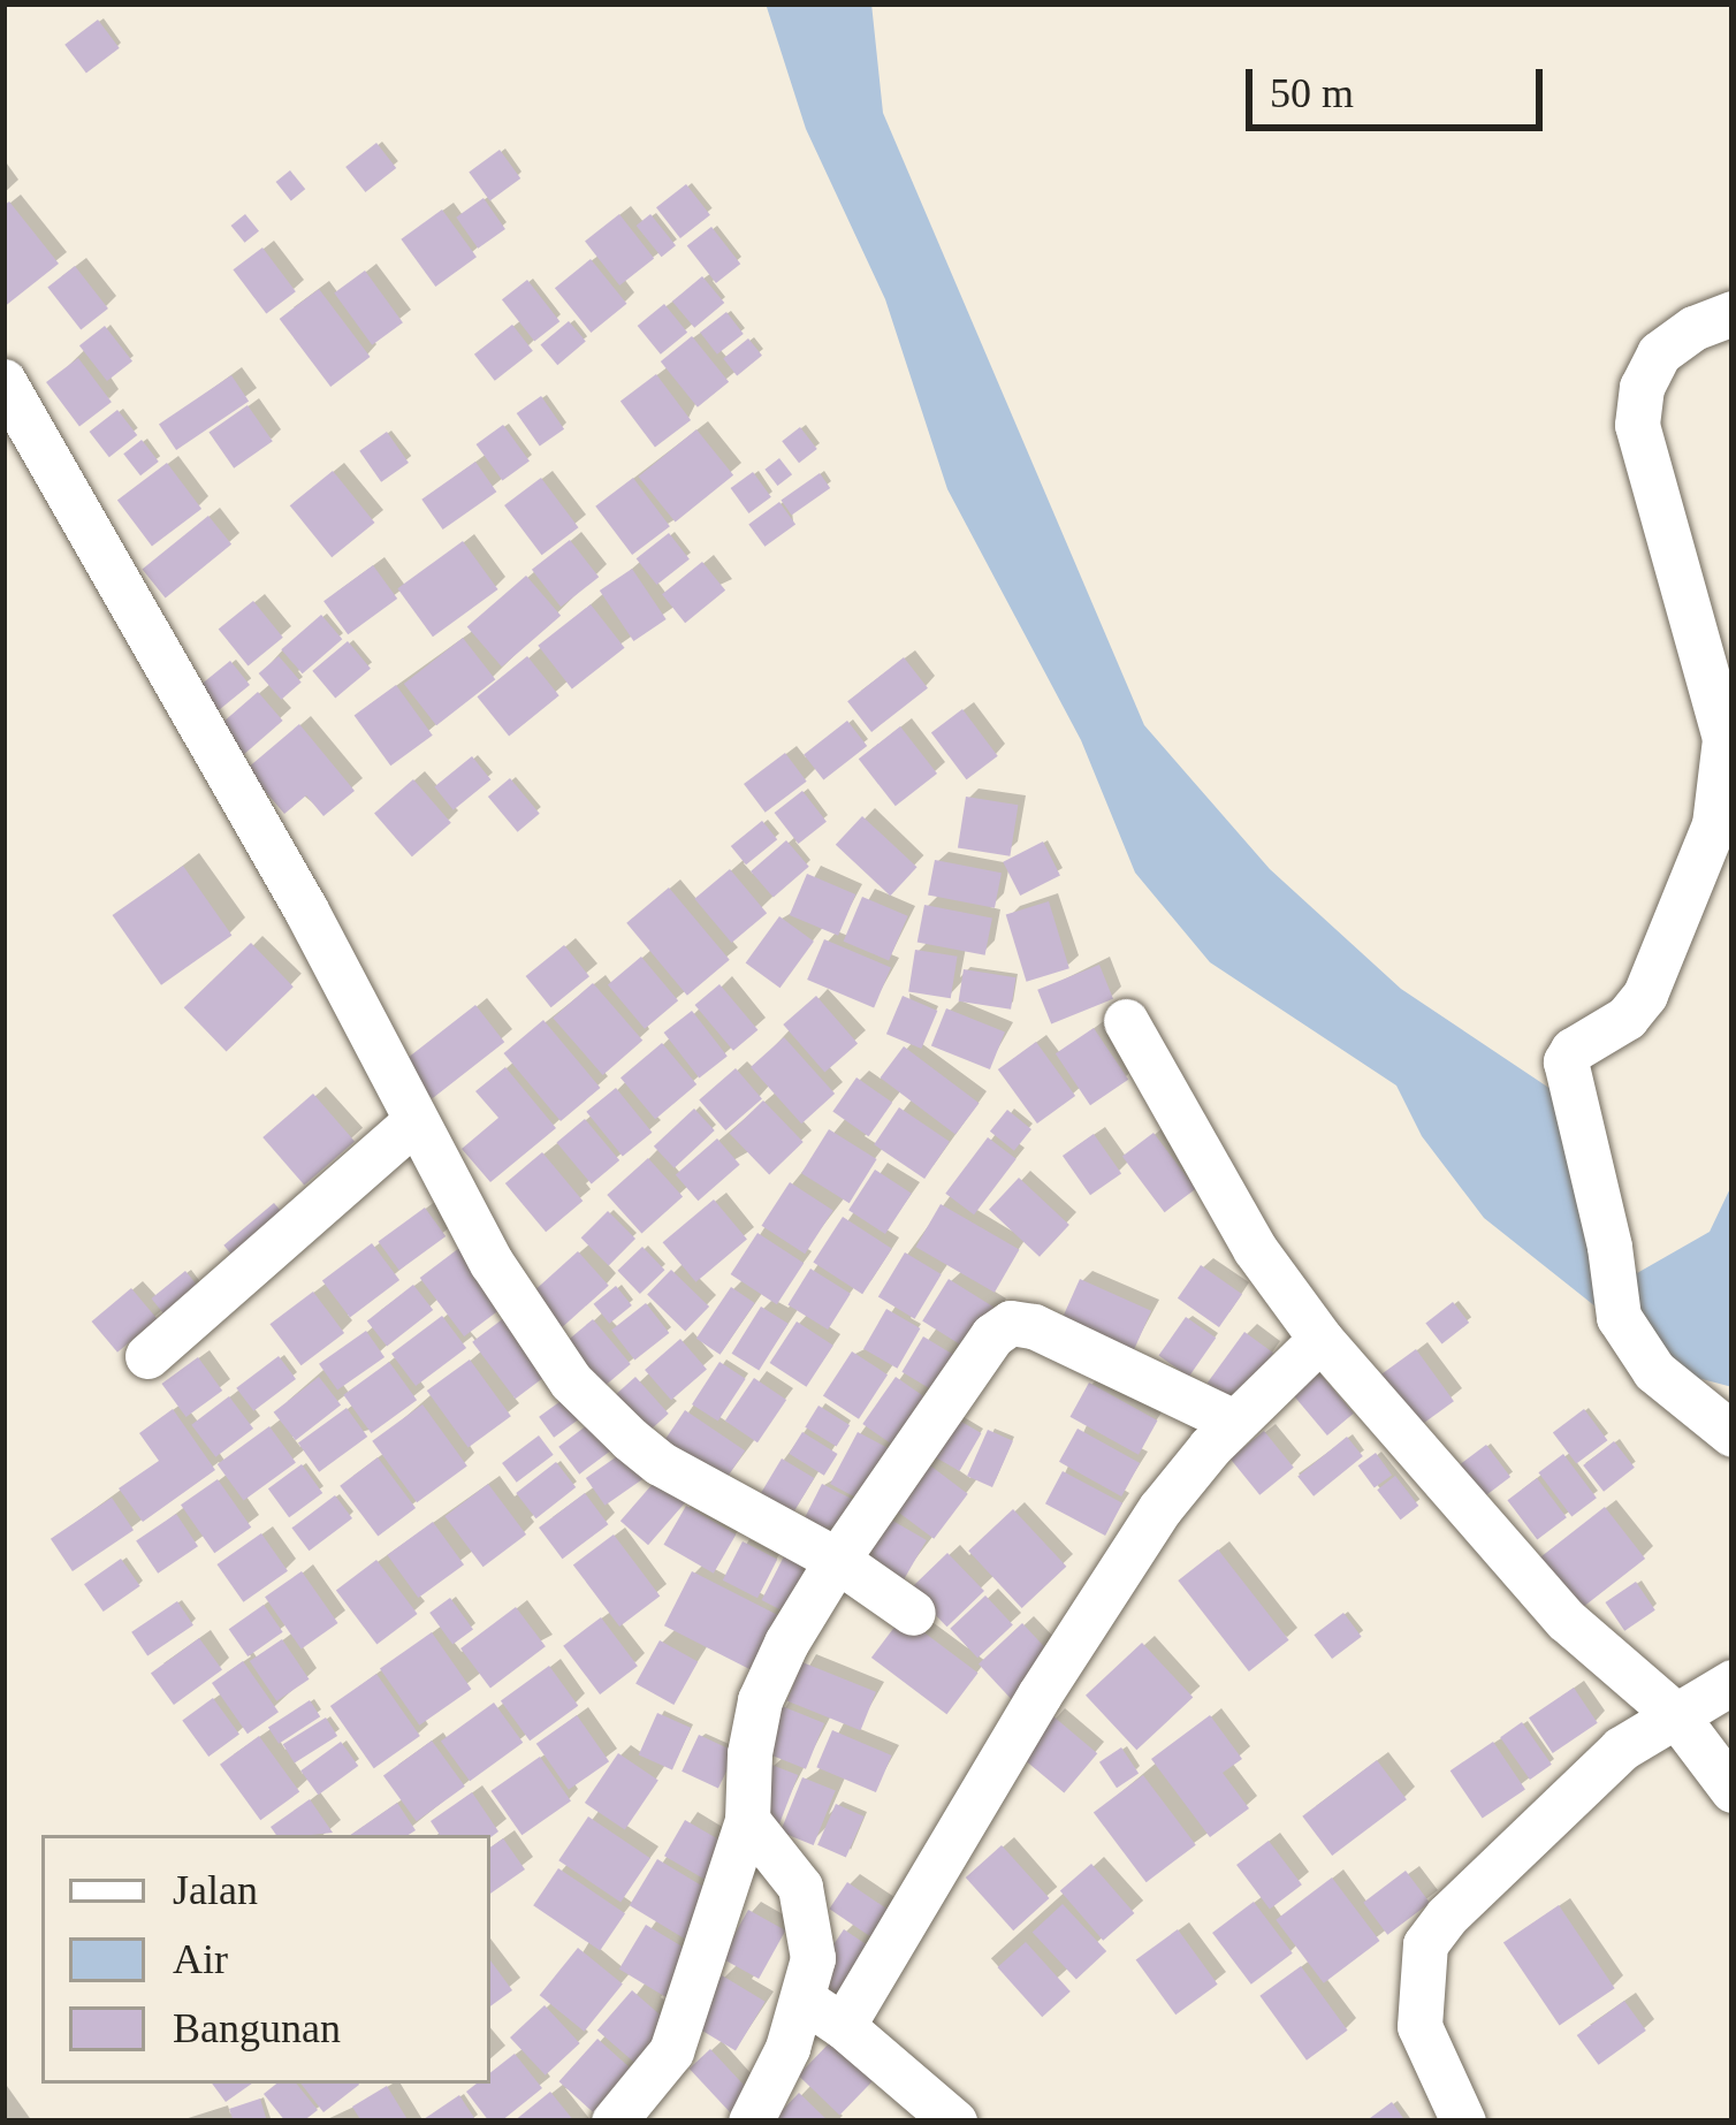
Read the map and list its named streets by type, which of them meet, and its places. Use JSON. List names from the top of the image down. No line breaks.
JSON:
{"legend":["Jalan","Air","Bangunan"],"scale_bar":"50 m"}
